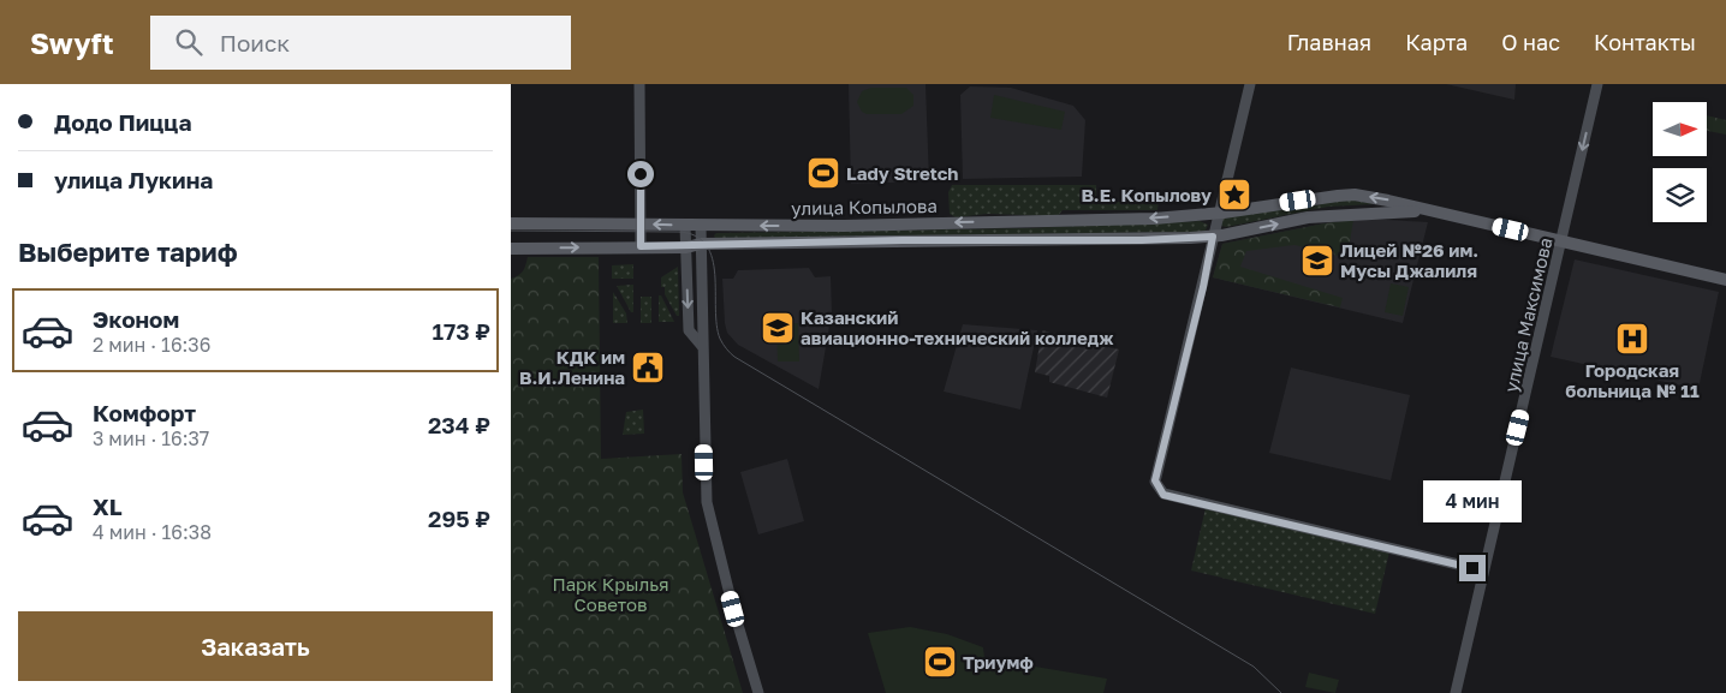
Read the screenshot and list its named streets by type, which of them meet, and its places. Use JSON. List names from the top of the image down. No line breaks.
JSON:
{"streets":{"main road":["улица Копылова"],"street":["улица Максимова"]},"parks":["Парк Крылья Советов"],"places":{"sports":["Lady Stretch","Триумф"],"place":["В.Е. Копылову"],"school or university":["Лицей №26 им. Мусы Джалиля","Казанский авиационно-технический колледж"],"hospital":["Городская больница № 11"],"public building":["КДК им В.И.Ленина"]},"north":"right","page":{"header":"Swyft","search":"Поиск","nav":["Главная","Карта","О нас","Контакты"],"banner":["Додо Пицца","улица Лукина"],"heading":"Выберите тариф","list":[{"name":"Эконом","note":"2 мин · 16:36","value":"173 ₽"},{"name":"Комфорт","note":"3 мин · 16:37","value":"234 ₽"},{"name":"XL","note":"4 мин · 16:38","value":"295 ₽"}],"bubble":"4 мин","buttons":"Заказать"}}
